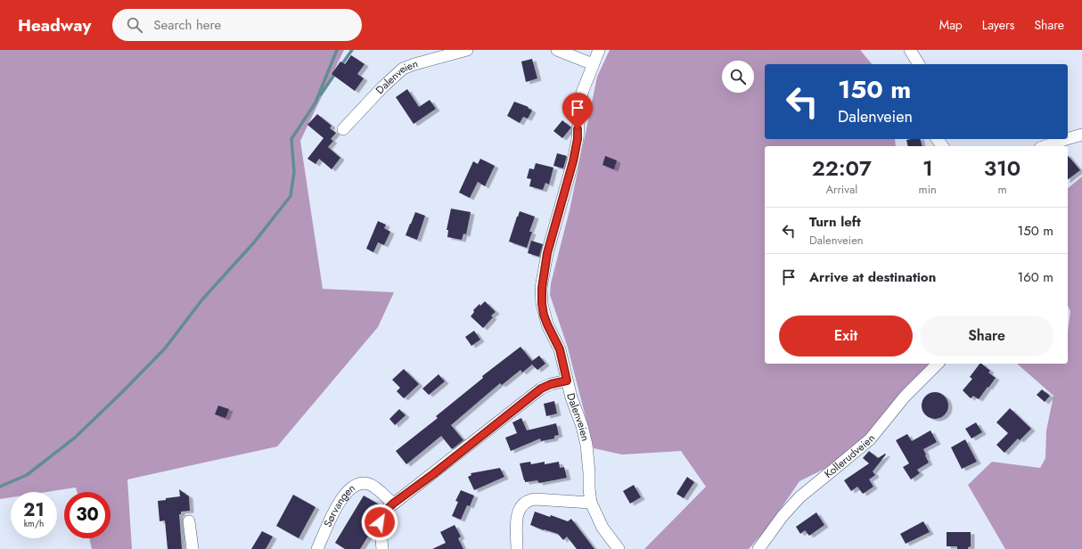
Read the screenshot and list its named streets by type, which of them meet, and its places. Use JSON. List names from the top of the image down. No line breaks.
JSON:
{"streets":{"street":["Dalenveien","Kollerudveien","Sørvangen"]},"page":{"header":"Headway","search":"Search here","nav":["Map","Layers","Share"],"turn":["150 m","Dalenveien"],"eta":["22:07","Arrival","1","min","310","m"],"list":[{"name":"Turn left","note":"Dalenveien","value":"150 m"},{"name":"Arrive at destination","value":"160 m"}],"buttons":["Exit","Share"],"speed":"21 km/h","limit":"30"}}
